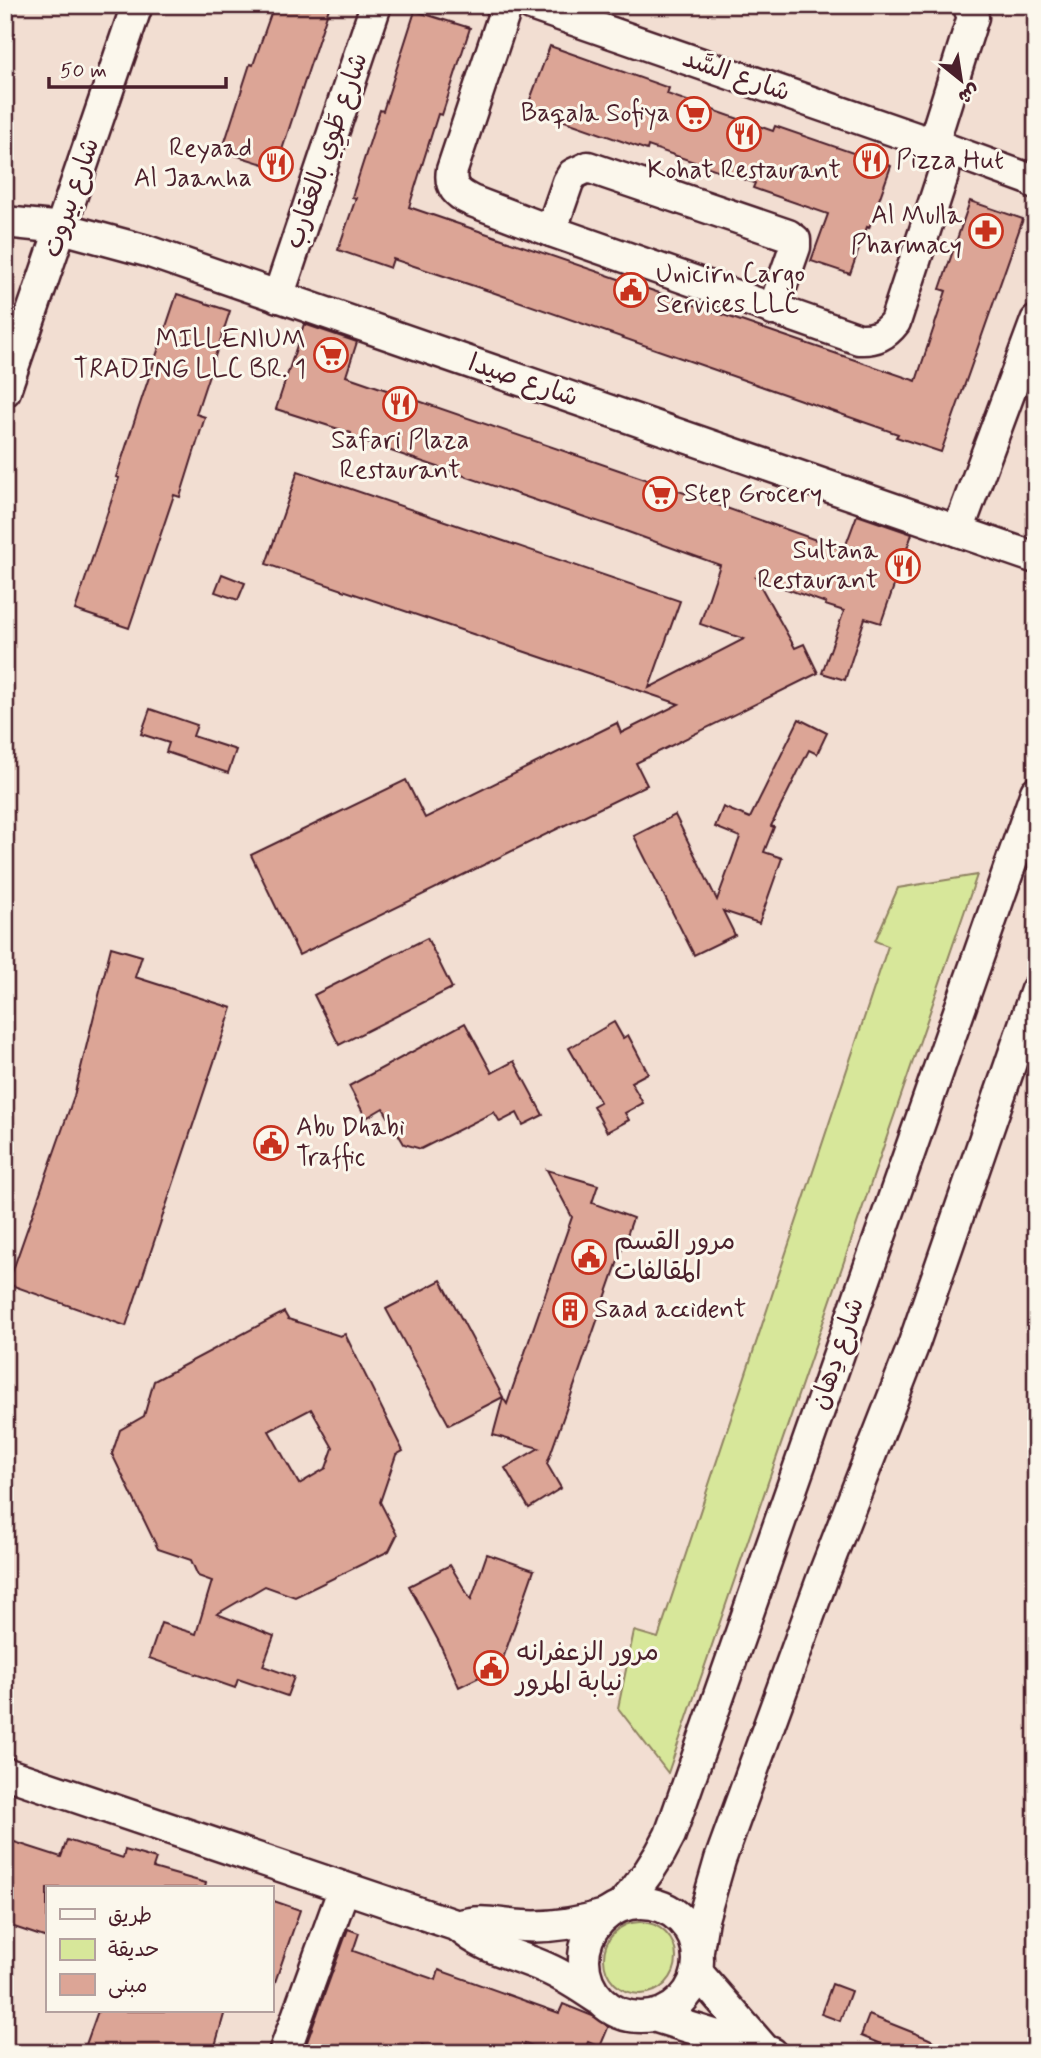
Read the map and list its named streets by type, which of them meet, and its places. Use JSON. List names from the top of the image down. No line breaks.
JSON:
{"streets":{"street":["شارع السَّد","شارع طَوِي بالعَقارب","شارع بيروت","شارع صيدا","شارع دِهان"]},"crossings":[["شارع طَوِي بالعَقارب","شارع صيدا"],["شارع بيروت","شارع صيدا"]],"places":{"supermarket":["Baqala Sofiya","MILLENIUM TRADING LLC BR. 1","Step Grocery"],"restaurant":["Kohat Restaurant","Pizza Hut","Reyaad Al Jaanha","Safari Plaza Restaurant","Sultana Restaurant"],"pharmacy":["Al Mulla Pharmacy"],"public building":["Unicirn Cargo Services LLC","Abu Dhabi Traffic","مرور القسم المقالفات","مرور الزعفرانه نيابة المرور"],"building":["Saad accident"]},"legend":["طريق","حديقة","مبنى"],"scale_bar":"50 m","north":"bottom right"}
